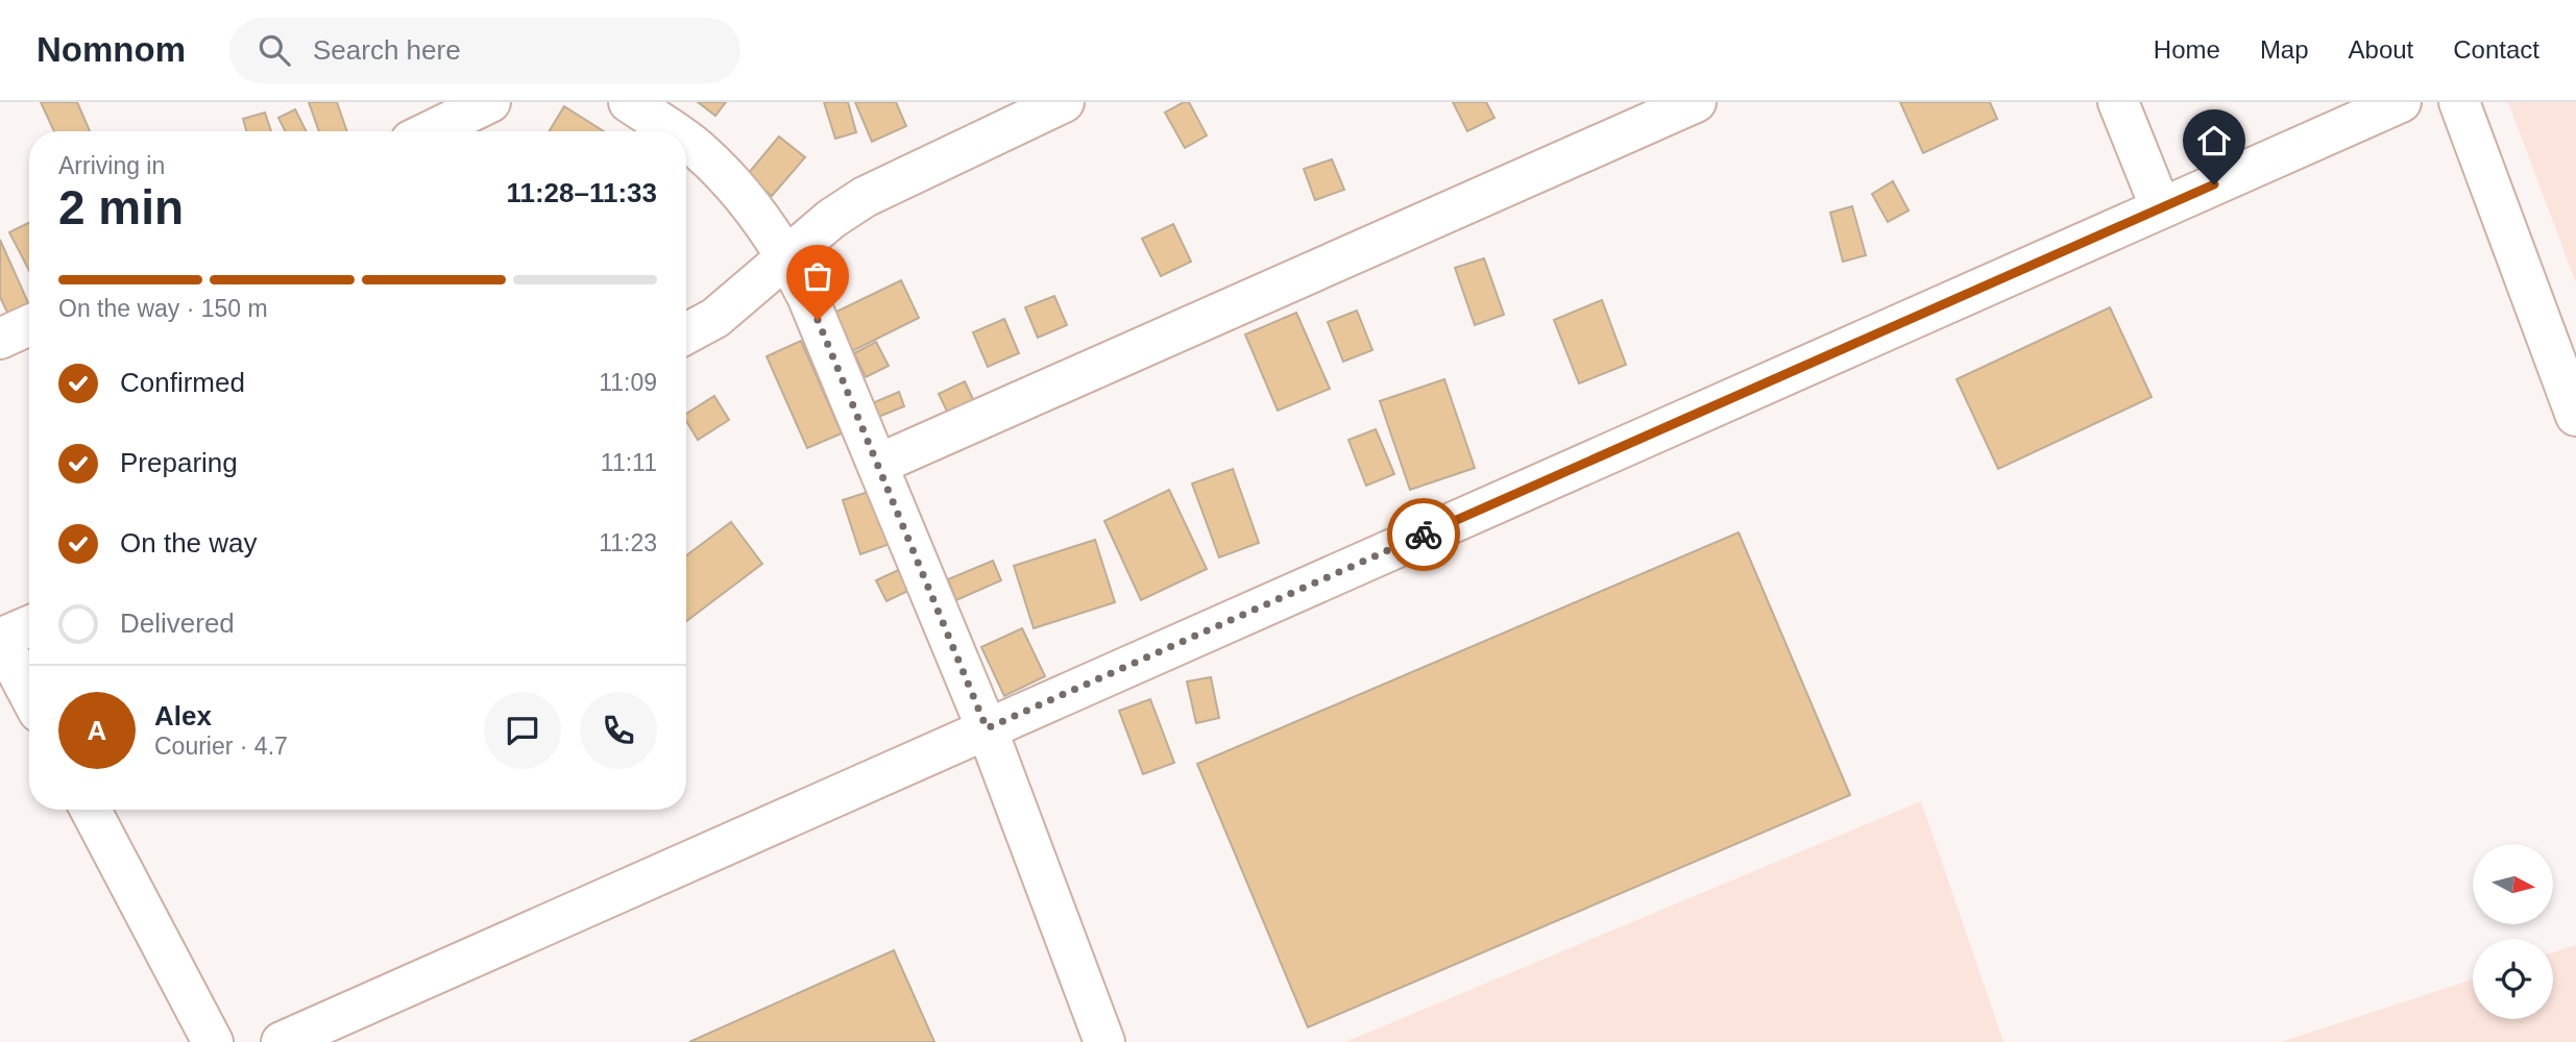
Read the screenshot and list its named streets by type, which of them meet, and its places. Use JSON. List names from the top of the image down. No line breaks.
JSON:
{"north":"right","page":{"header":"Nomnom","search":"Search here","nav":["Home","Map","About","Contact"],"heading":["2 min","Arriving in","11:28–11:33"],"panel":["Alex","Courier · 4.7"],"bar":"On the way · 150 m","list":[["Confirmed","11:09"],["Preparing","11:11"],["On the way","11:23"],"Delivered"],"round":"A"}}
